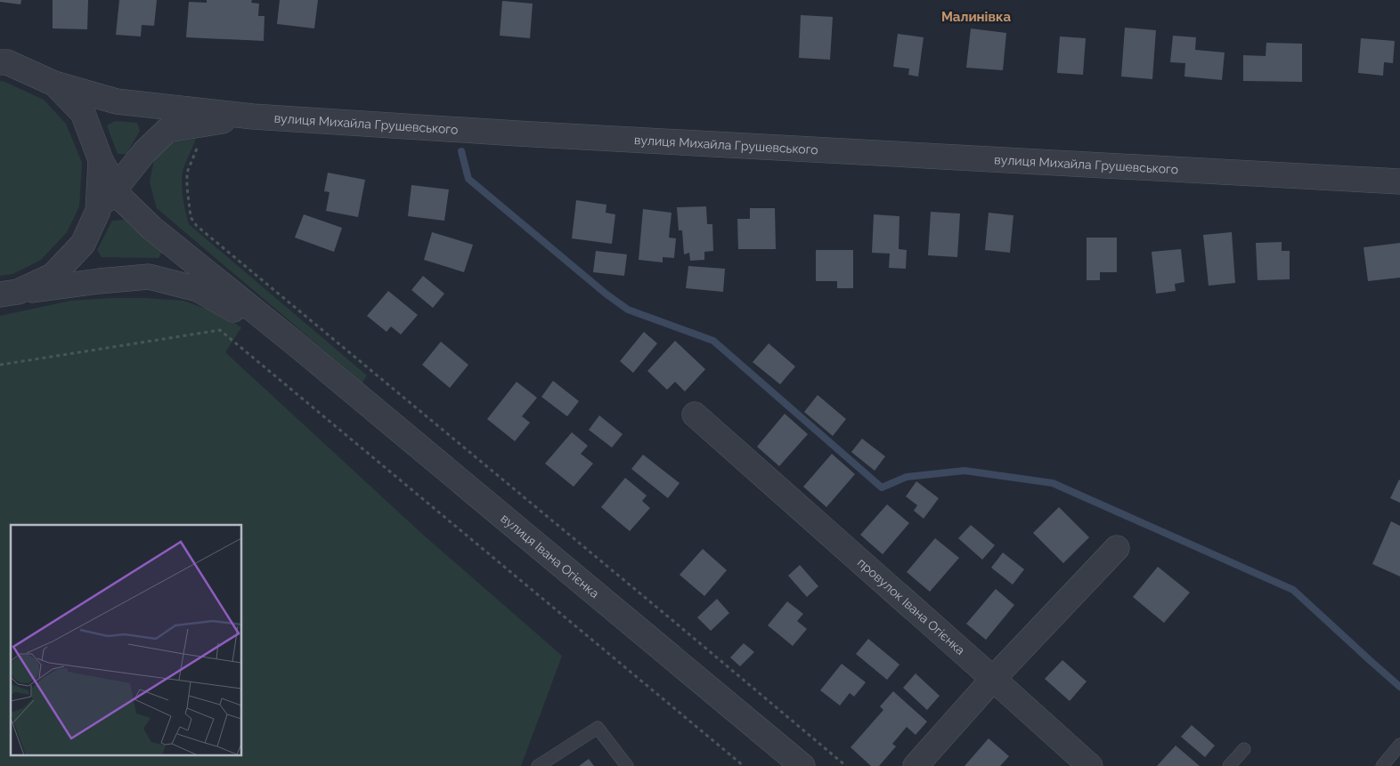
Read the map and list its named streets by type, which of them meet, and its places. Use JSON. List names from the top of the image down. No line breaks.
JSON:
{"streets":{"street":["вулиця Михайла Грушевського","вулиця Івана Огієнка","провулок Івана Огієнка"]},"districts":["Малинівка"]}
